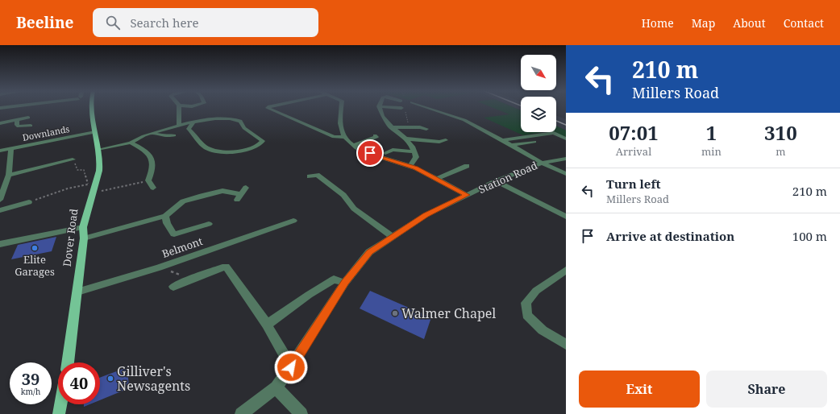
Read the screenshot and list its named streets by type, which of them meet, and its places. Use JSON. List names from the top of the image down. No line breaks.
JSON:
{"streets":{"main road":["Dover Road"],"street":["Downlands","Station Road","Belmont"]},"crossings":[["Downlands","Dover Road"],["Dover Road","Belmont"]],"places":["Elite Garages","Walmer Chapel","Gilliver's Newsagents"],"north":"bottom right","page":{"header":"Beeline","search":"Search here","nav":["Home","Map","About","Contact"],"turn":["210 m","Millers Road"],"eta":["07:01","Arrival","1","min","310","m"],"list":[{"name":"Turn left","note":"Millers Road","value":"210 m"},{"name":"Arrive at destination","value":"100 m"}],"speed":"39 km/h","limit":"40","buttons":["Exit","Share"]}}
